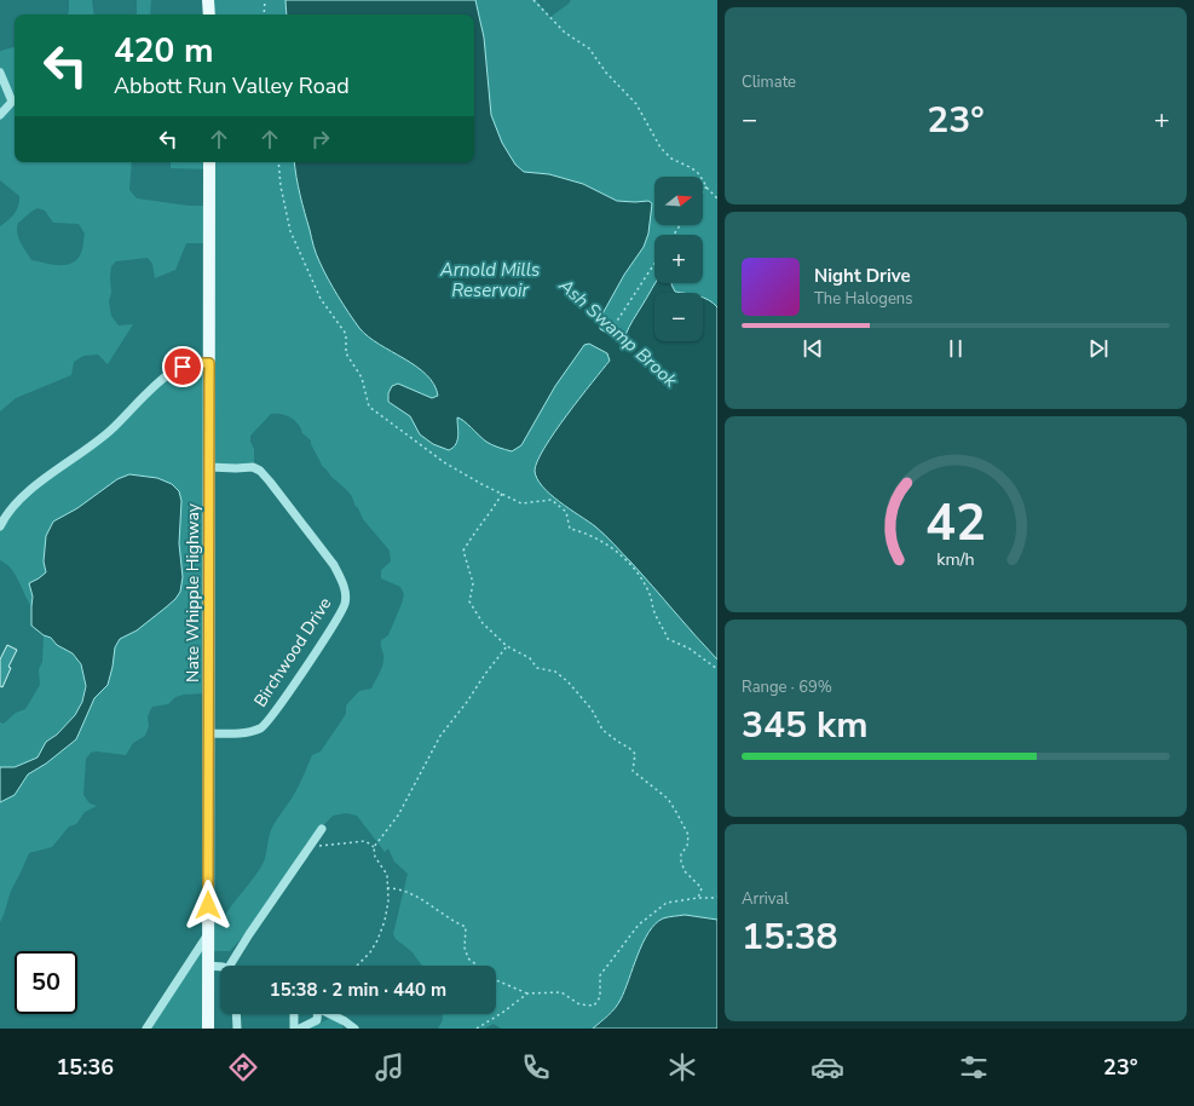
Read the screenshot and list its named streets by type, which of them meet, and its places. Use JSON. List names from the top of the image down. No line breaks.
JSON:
{"streets":{"main road":["Nate Whipple Highway"],"street":["Birchwood Drive"]},"crossings":[["Nate Whipple Highway","Birchwood Drive"]],"water":["Arnold Mills Reservoir","Ash Swamp Brook"],"north":"right","page":{"tile":["Climate",["Range · 69%","345 km"],["Arrival","15:38"]],"turn":["420 m","Abbott Run Valley Road"],"heat":["−","23°","+"],"map_buttons":["+","−"],"song":["Night Drive","The Halogens"],"limit":"50","trip":"15:38 · 2 min · 440 m","tabs":["15:36","23°"],"gauge":["42","km/h"]}}
